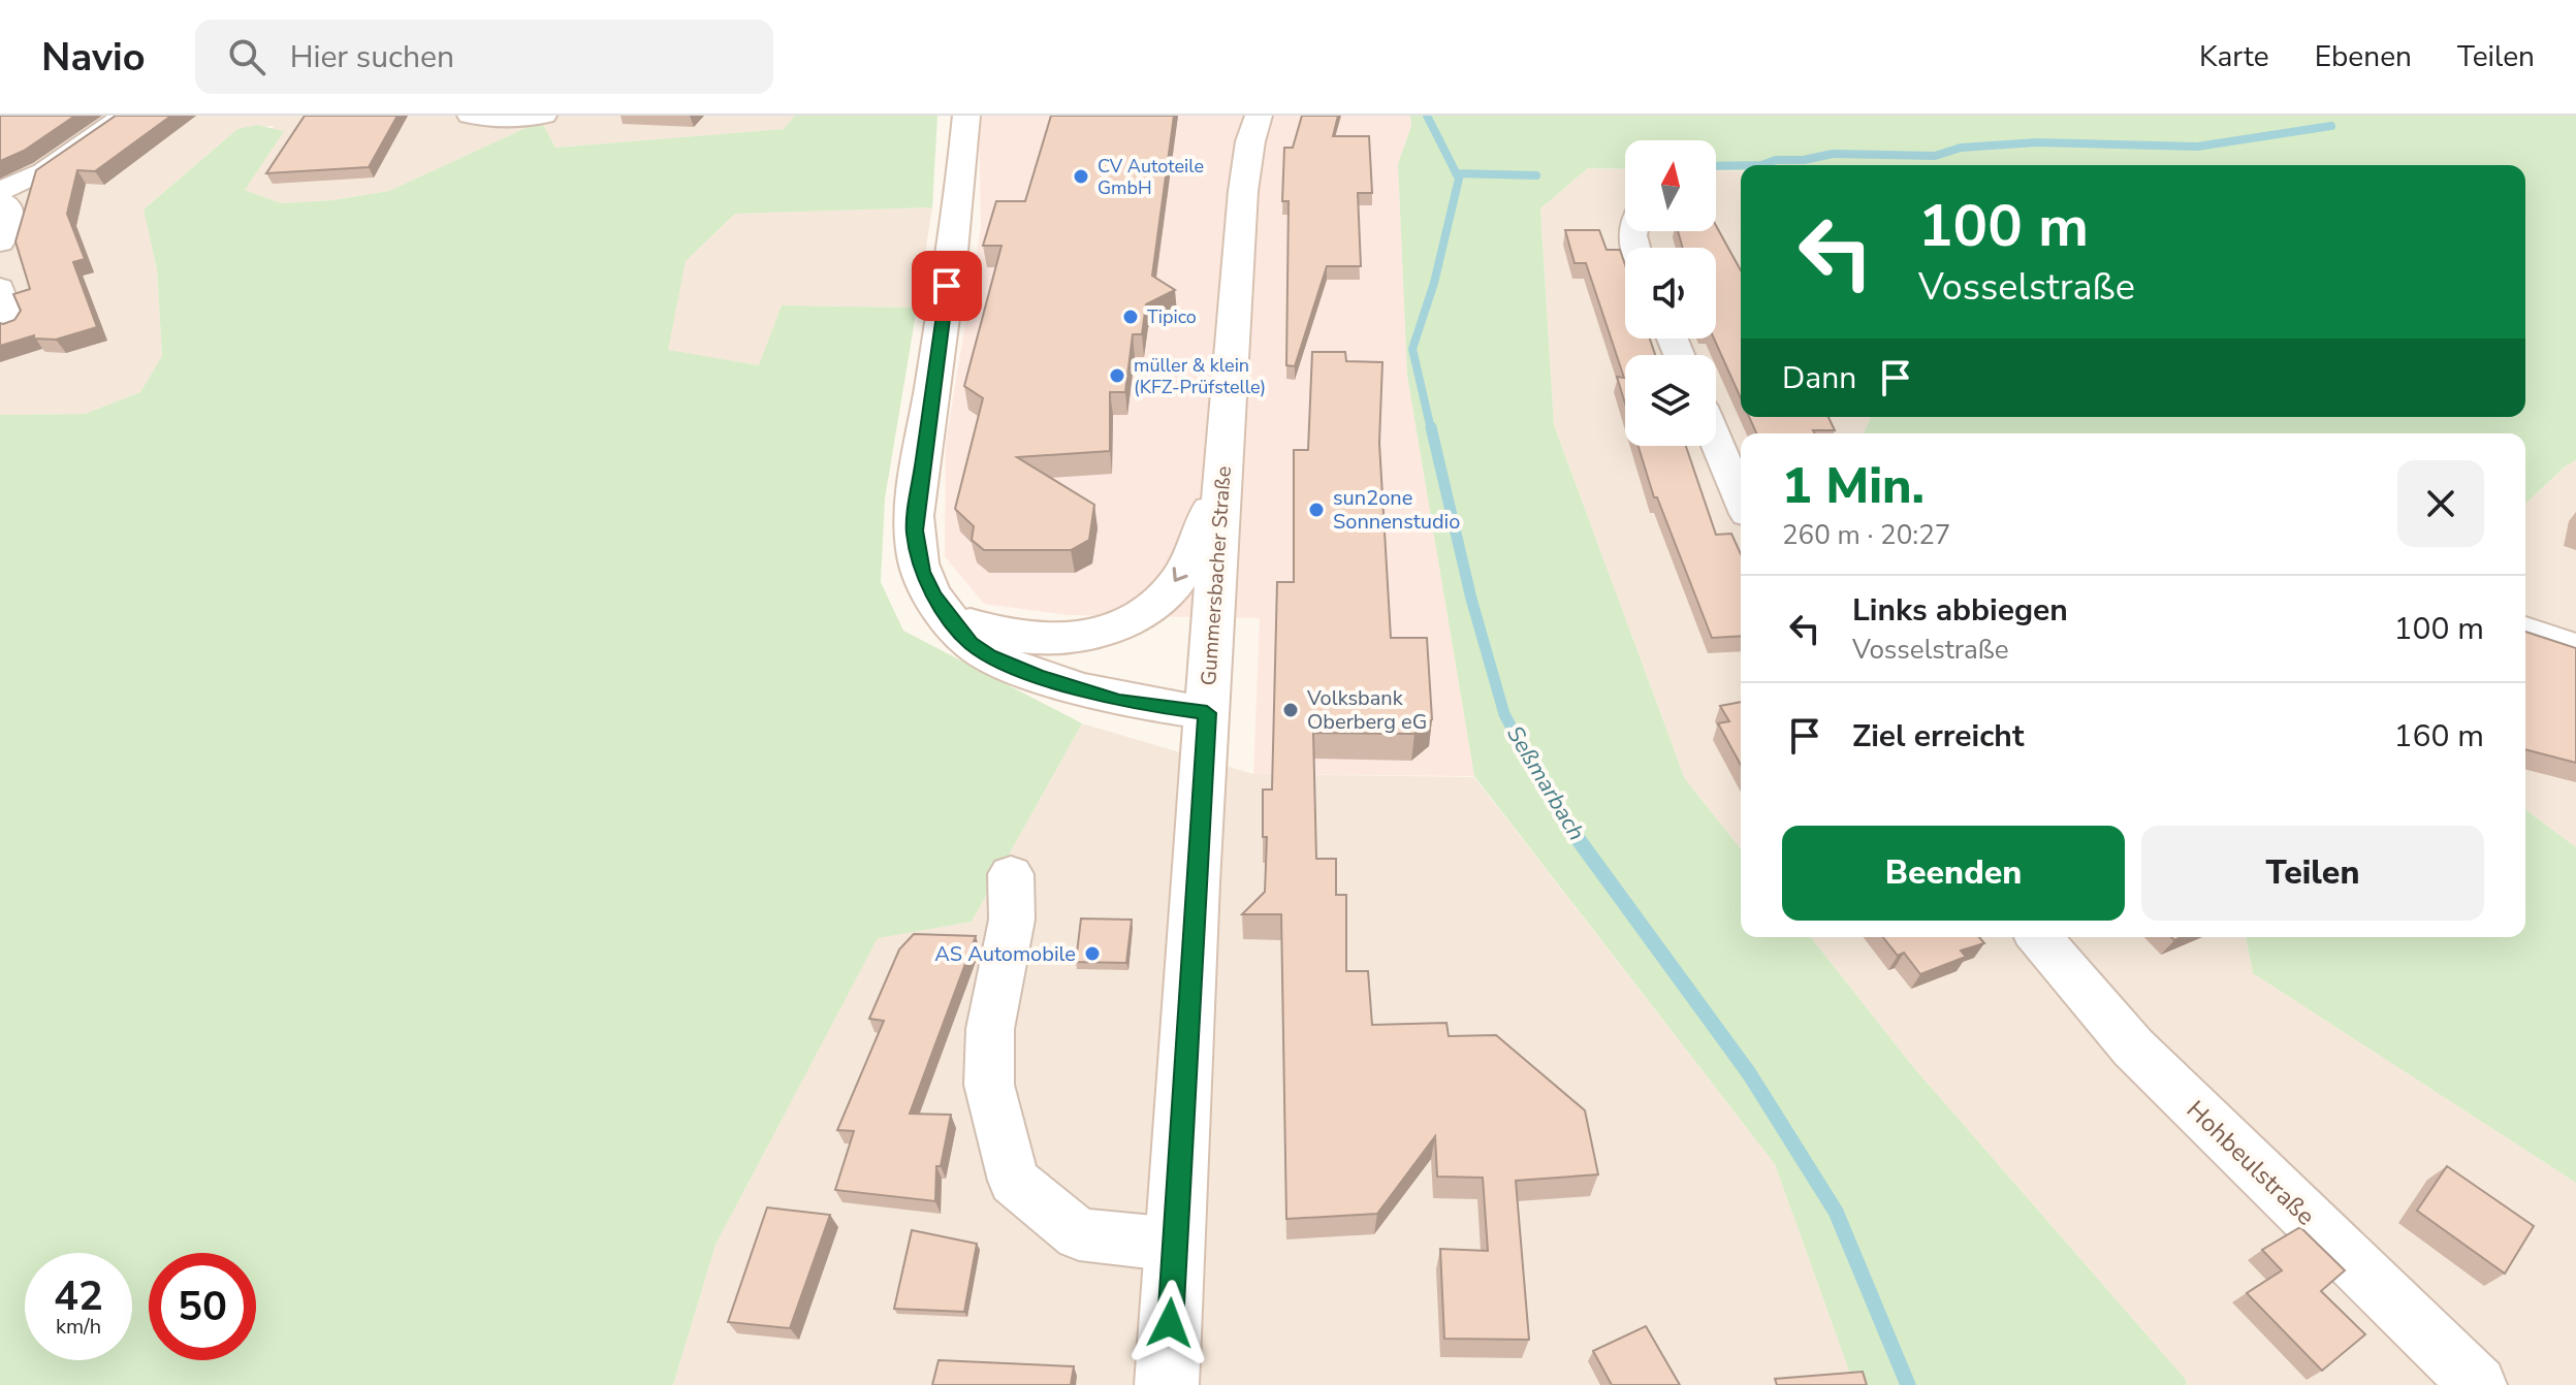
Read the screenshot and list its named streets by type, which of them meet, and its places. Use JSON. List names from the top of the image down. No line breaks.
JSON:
{"streets":{"street":["Gummersbacher Straße","Hohbeulstraße"]},"water":["Seßmarbach"],"places":["CV Autoteile GmbH","Tipico","müller & klein (KFZ-Prüfstelle)","sun2one Sonnenstudio","Volksbank Oberberg eG","AS Automobile"],"north":"top","page":{"header":"Navio","search":"Hier suchen","nav":["Karte","Ebenen","Teilen"],"turn":["100 m","Vosselstraße"],"then":"Dann","heading":["1 Min.","260 m · 20:27"],"list":[{"name":"Links abbiegen","note":"Vosselstraße","value":"100 m"},{"name":"Ziel erreicht","value":"160 m"}],"buttons":["Beenden","Teilen"],"speed":"42 km/h","limit":"50"}}
